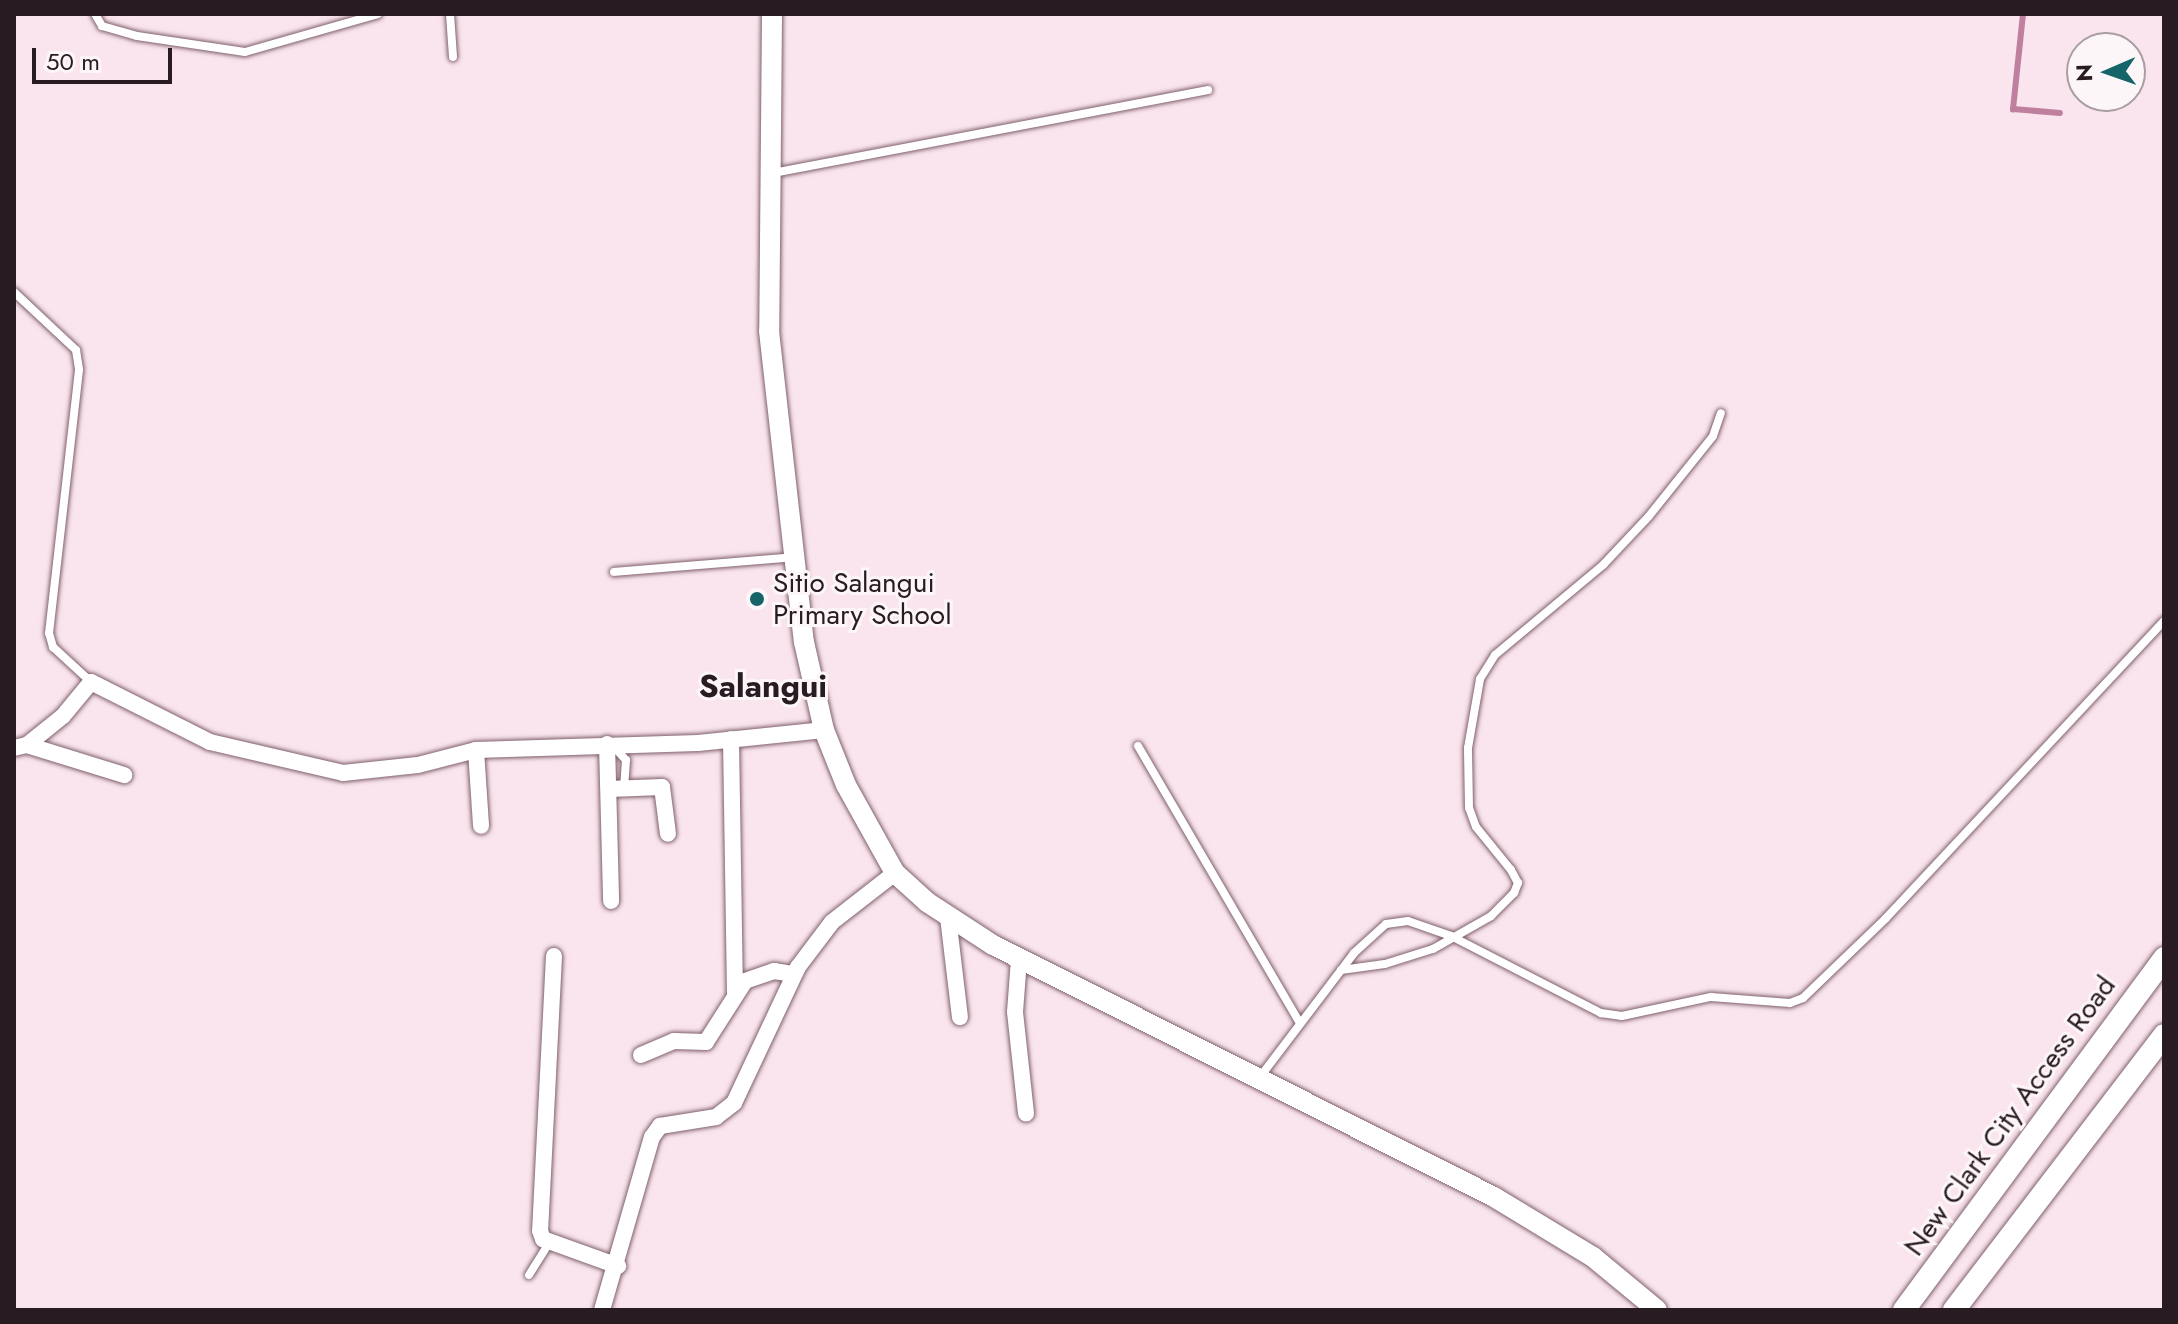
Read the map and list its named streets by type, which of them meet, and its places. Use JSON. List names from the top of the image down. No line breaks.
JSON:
{"streets":{"main road":["New Clark City Access Road"]},"districts":["Salangui"],"places":["Sitio Salangui Primary School"],"scale_bar":"50 m","north":"left"}
